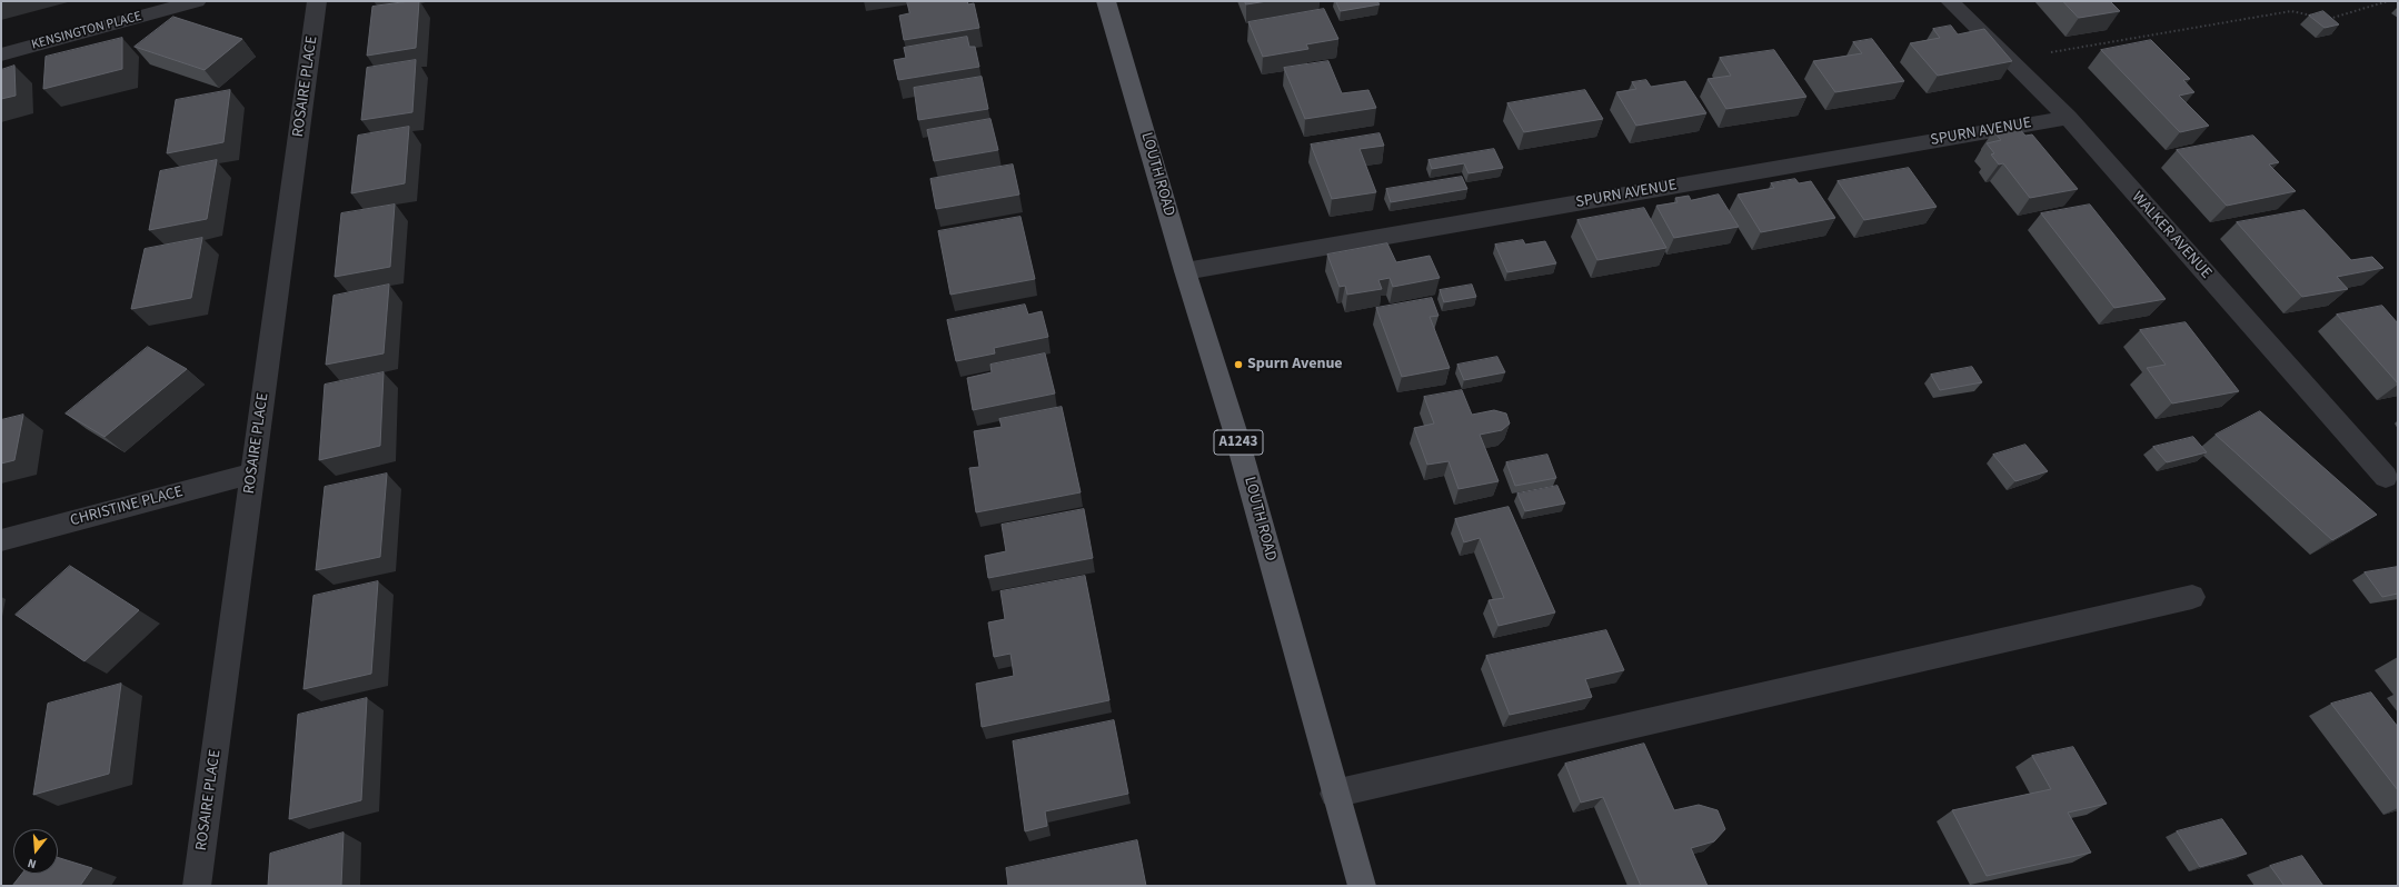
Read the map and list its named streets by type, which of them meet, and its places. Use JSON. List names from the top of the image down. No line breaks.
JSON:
{"streets":{"main road":["LOUTH ROAD","A1243"],"street":["KENSINGTON PLACE","ROSAIRE PLACE","SPURN AVENUE","WALKER AVENUE","CHRISTINE PLACE"]},"crossings":[["ROSAIRE PLACE","CHRISTINE PLACE"],["SPURN AVENUE","LOUTH ROAD"],["SPURN AVENUE","WALKER AVENUE"]],"places":["Spurn Avenue"],"north":"bottom"}
